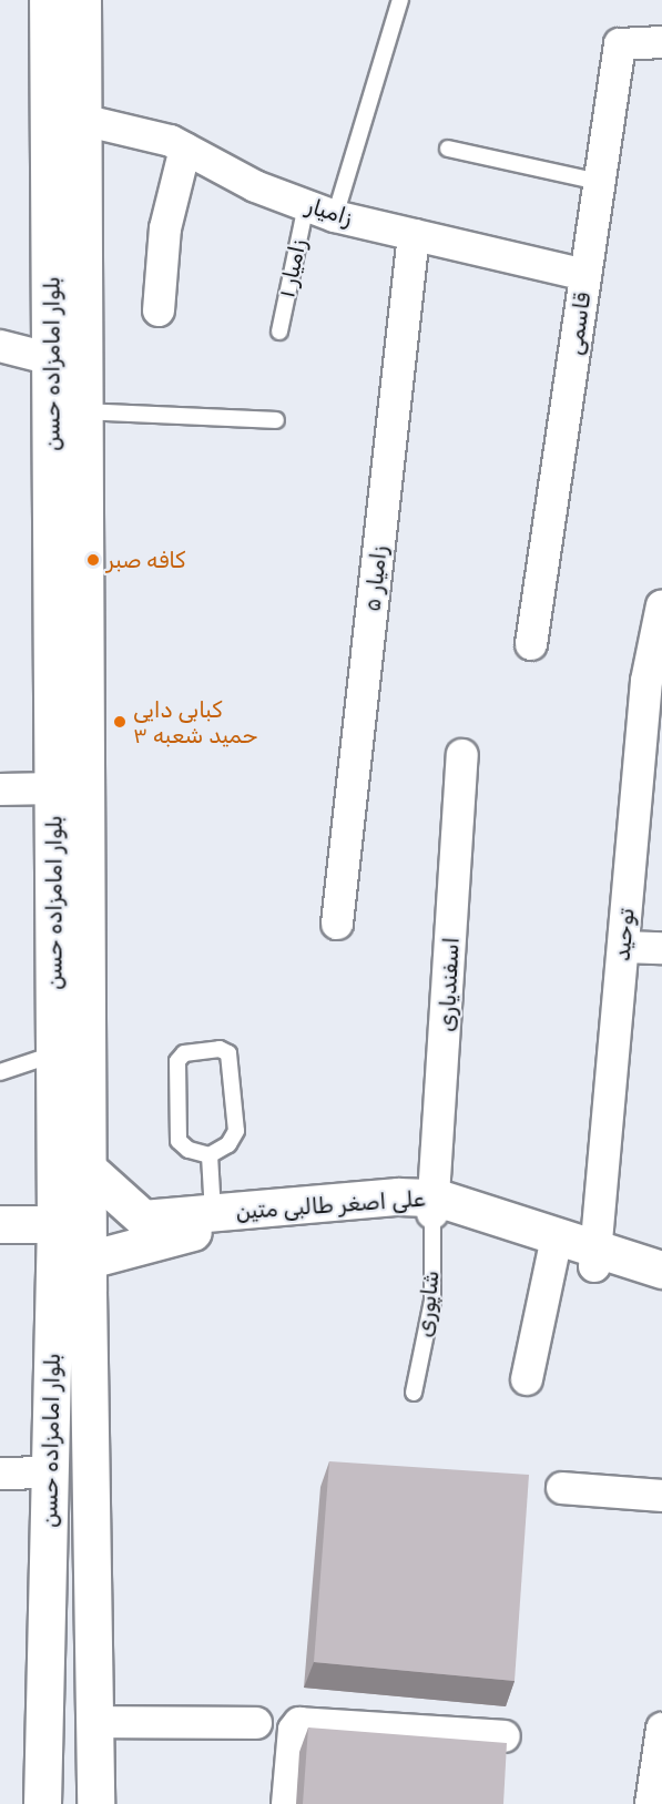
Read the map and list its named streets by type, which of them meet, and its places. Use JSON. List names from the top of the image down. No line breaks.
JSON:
{"streets":{"main road":["بلوار امامزاده حسن","علی اصغر طالبی متین"],"street":["زامیار","قاسمی","زامیار ۵","توحید","اسفندیاری"],"lane":["زامیار ۱","شاپوری"]},"crossings":[["زامیار","زامیار ۱"],["زامیار","قاسمی"],["زامیار","بلوار امامزاده حسن"],["زامیار","زامیار ۵"],["بلوار امامزاده حسن","علی اصغر طالبی متین"],["توحید","علی اصغر طالبی متین"],["اسفندیاری","علی اصغر طالبی متین"],["اسفندیاری","شاپوری"],["علی اصغر طالبی متین","شاپوری"]],"places":["کافه صبر","کبابی دایی حمید شعبه ۳"]}
